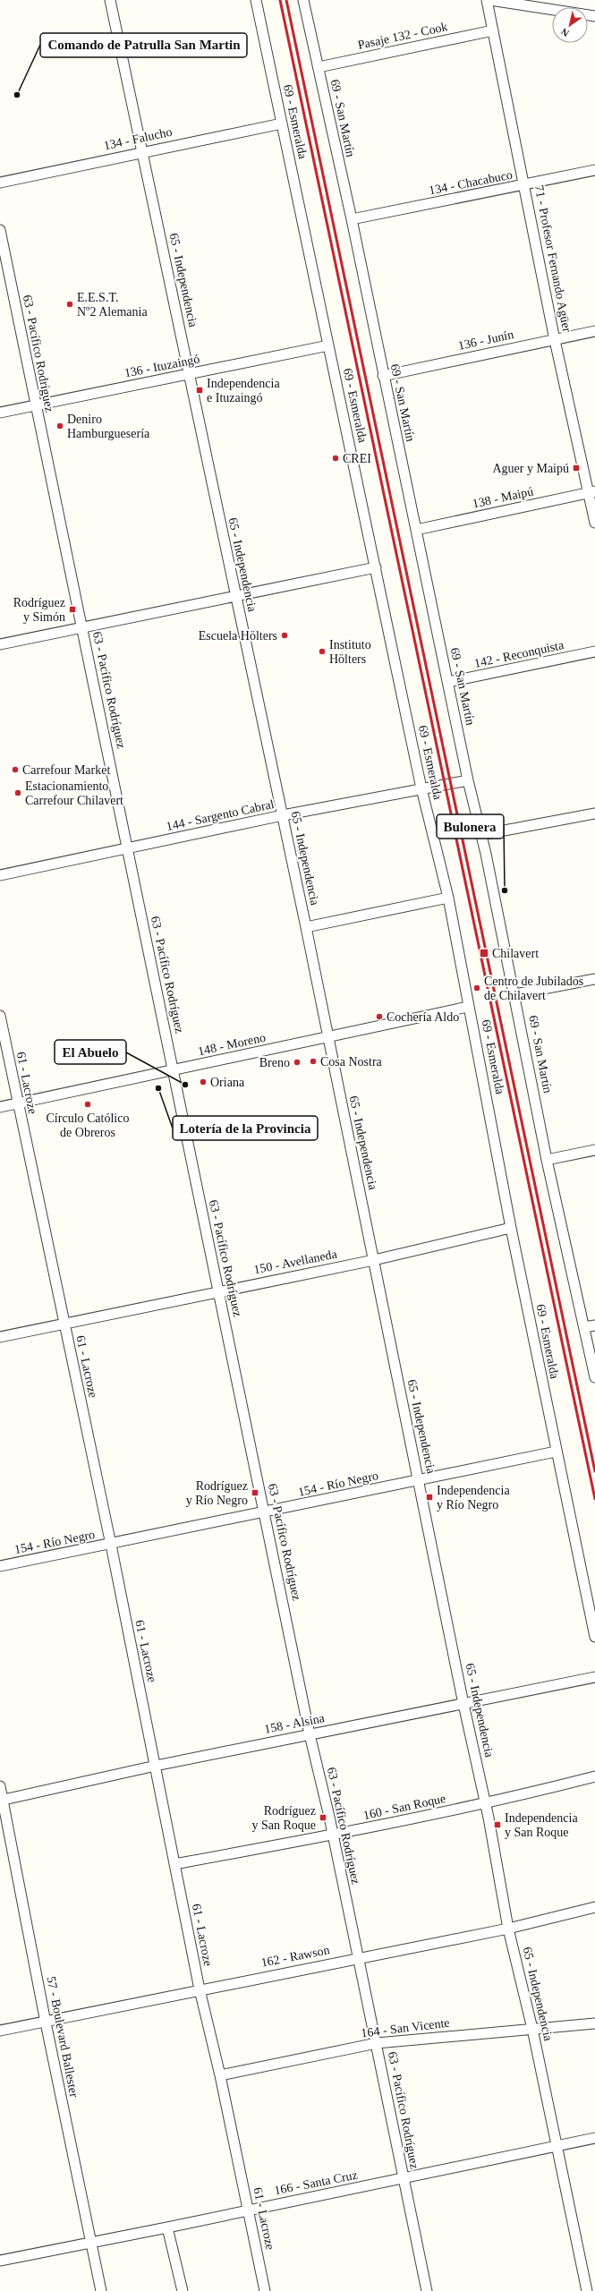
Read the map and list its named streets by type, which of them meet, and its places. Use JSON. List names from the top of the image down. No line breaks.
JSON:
{"streets":{"street":["Pasaje 132 - Cook","69 - San Martín","69 - Esmeralda","134 - Falucho","134 - Chacabuco","71 - Profesor Fernando Agüer","65 - Independencia","136 - Junín","63 - Pacífico Rodríguez","136 - Ituzaingó","138 - Maipú","142 - Reconquista","144 - Sargento Cabral","148 - Moreno","61 - Lacroze","150 - Avellaneda","154 - Río Negro","158 - Alsina","160 - San Roque","162 - Rawson","164 - San Vicente","57 - Boulevard Ballester","166 - Santa Cruz"]},"crossings":[["Pasaje 132 - Cook","69 - San Martín"],["Pasaje 132 - Cook","71 - Profesor Fernando Agüer"],["69 - San Martín","134 - Chacabuco"],["69 - San Martín","136 - Junín"],["69 - San Martín","138 - Maipú"],["69 - San Martín","142 - Reconquista"],["69 - San Martín","144 - Sargento Cabral"],["69 - Esmeralda","134 - Falucho"],["69 - Esmeralda","136 - Ituzaingó"],["69 - Esmeralda","144 - Sargento Cabral"],["69 - Esmeralda","148 - Moreno"],["69 - Esmeralda","150 - Avellaneda"],["69 - Esmeralda","154 - Río Negro"],["134 - Falucho","65 - Independencia"],["134 - Chacabuco","71 - Profesor Fernando Agüer"],["71 - Profesor Fernando Agüer","136 - Junín"],["71 - Profesor Fernando Agüer","138 - Maipú"],["65 - Independencia","136 - Ituzaingó"],["65 - Independencia","144 - Sargento Cabral"],["65 - Independencia","148 - Moreno"],["65 - Independencia","150 - Avellaneda"],["65 - Independencia","154 - Río Negro"],["65 - Independencia","158 - Alsina"],["65 - Independencia","160 - San Roque"],["65 - Independencia","162 - Rawson"],["65 - Independencia","164 - San Vicente"],["65 - Independencia","166 - Santa Cruz"],["63 - Pacífico Rodríguez","136 - Ituzaingó"],["63 - Pacífico Rodríguez","144 - Sargento Cabral"],["63 - Pacífico Rodríguez","148 - Moreno"],["63 - Pacífico Rodríguez","150 - Avellaneda"],["63 - Pacífico Rodríguez","154 - Río Negro"],["63 - Pacífico Rodríguez","158 - Alsina"],["63 - Pacífico Rodríguez","160 - San Roque"],["63 - Pacífico Rodríguez","162 - Rawson"],["63 - Pacífico Rodríguez","164 - San Vicente"],["63 - Pacífico Rodríguez","166 - Santa Cruz"],["148 - Moreno","61 - Lacroze"],["61 - Lacroze","150 - Avellaneda"],["61 - Lacroze","154 - Río Negro"],["61 - Lacroze","158 - Alsina"],["61 - Lacroze","160 - San Roque"],["61 - Lacroze","162 - Rawson"],["61 - Lacroze","164 - San Vicente"],["61 - Lacroze","166 - Santa Cruz"],["158 - Alsina","57 - Boulevard Ballester"],["162 - Rawson","57 - Boulevard Ballester"],["57 - Boulevard Ballester","166 - Santa Cruz"]],"places":{"other":["Comando de Patrulla San Martin","E.E.S.T. Nº2 Alemania","Deniro Hamburguesería","CREI","Escuela Hölters","Instituto Hölters","Carrefour Market","Estacionamiento Carrefour Chilavert","Bulonera","Centro de Jubilados de Chilavert","Cochería Aldo","Cosa Nostra","Breno","Oriana","El Abuelo","Lotería de la Provincia","Círculo Católico de Obreros"],"transit":["Independencia e Ituzaingó","Aguer y Maipú","Rodríguez y Simón","Chilavert","Rodríguez y Río Negro","Independencia y Río Negro","Rodríguez y San Roque","Independencia y San Roque"]},"north":"bottom left"}
